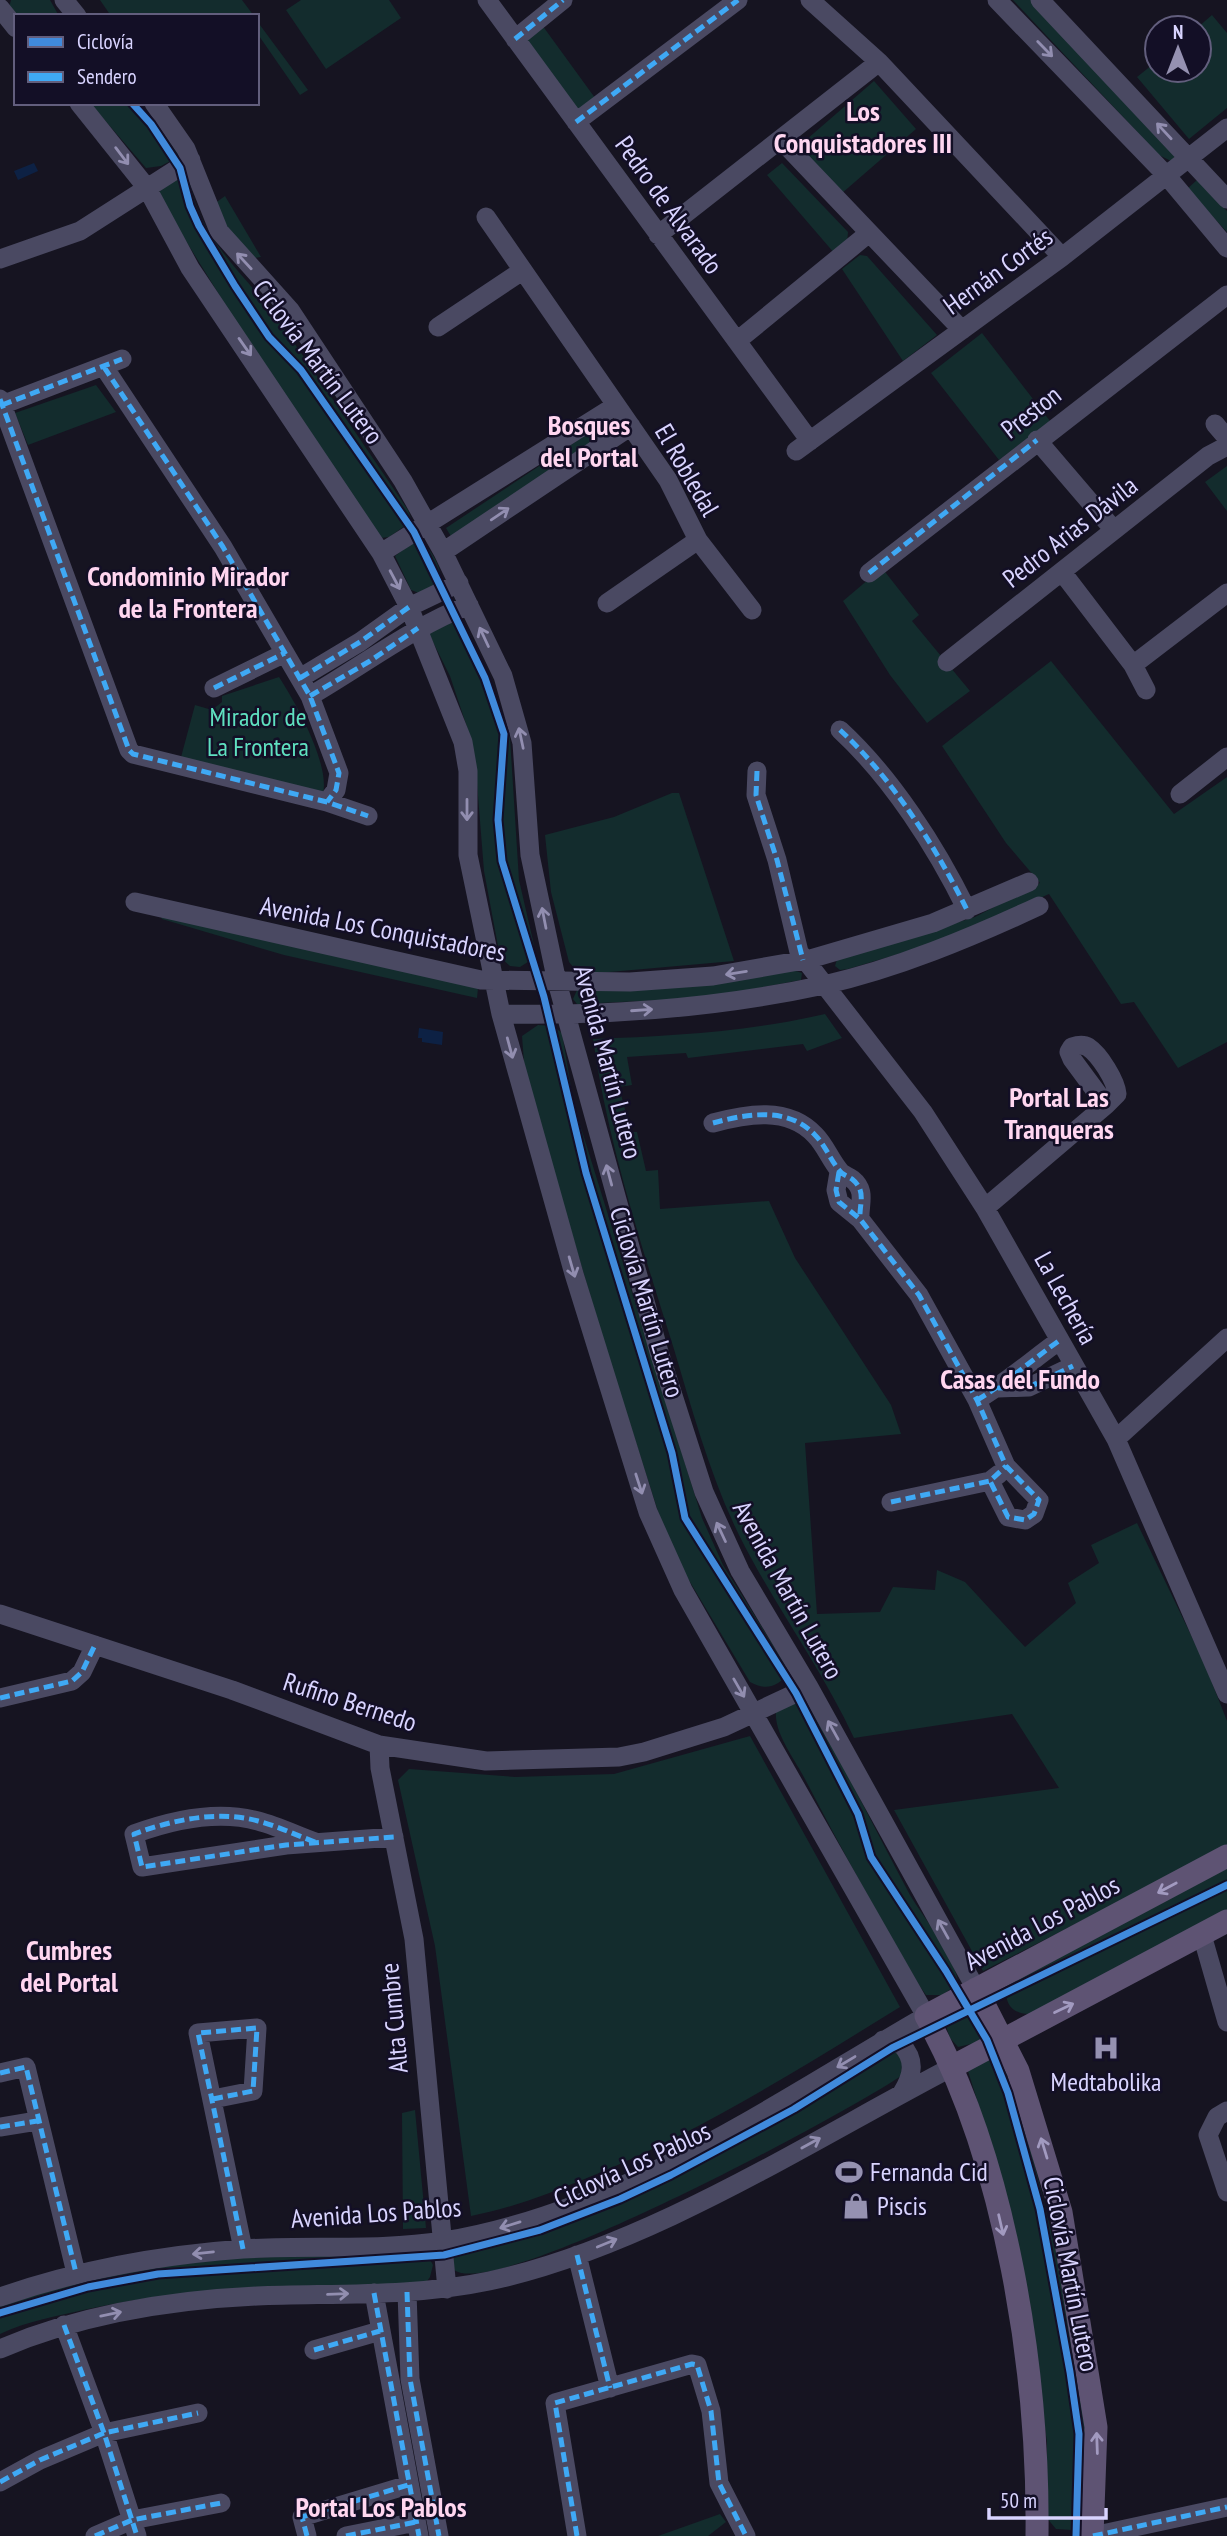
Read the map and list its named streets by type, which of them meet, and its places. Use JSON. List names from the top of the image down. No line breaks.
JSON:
{"streets":{"main road":["Avenida Martín Lutero","Avenida Los Pablos"],"street":["Pedro de Alvarado","Hernán Cortés","Preston","El Robledal","Pedro Arias Dávila","Avenida Los Conquistadores","La Lechería","Rufino Bernedo","Alta Cumbre"],"cycle path":["Ciclovía Martín Lutero","Ciclovía Los Pablos"]},"crossings":[["Pedro de Alvarado","Hernán Cortés"],["Avenida Los Conquistadores","Avenida Martín Lutero"],["Avenida Los Conquistadores","La Lechería"],["Avenida Martín Lutero","Rufino Bernedo"],["Avenida Martín Lutero","Avenida Los Pablos"],["Rufino Bernedo","Alta Cumbre"],["Avenida Los Pablos","Alta Cumbre"]],"one_way":["Avenida Los Pablos"],"districts":["Los Conquistadores III","Bosques del Portal","Condominio Mirador de la Frontera","Portal Las Tranqueras","Casas del Fundo","Cumbres del Portal","Portal Los Pablos"],"parks":["Mirador de La Frontera"],"places":{"hospital":["Medtabolika"],"sports":["Fernanda Cid"],"shop":["Piscis"]},"legend":["Ciclovía","Sendero"],"scale_bar":"50 m","north":"top"}
